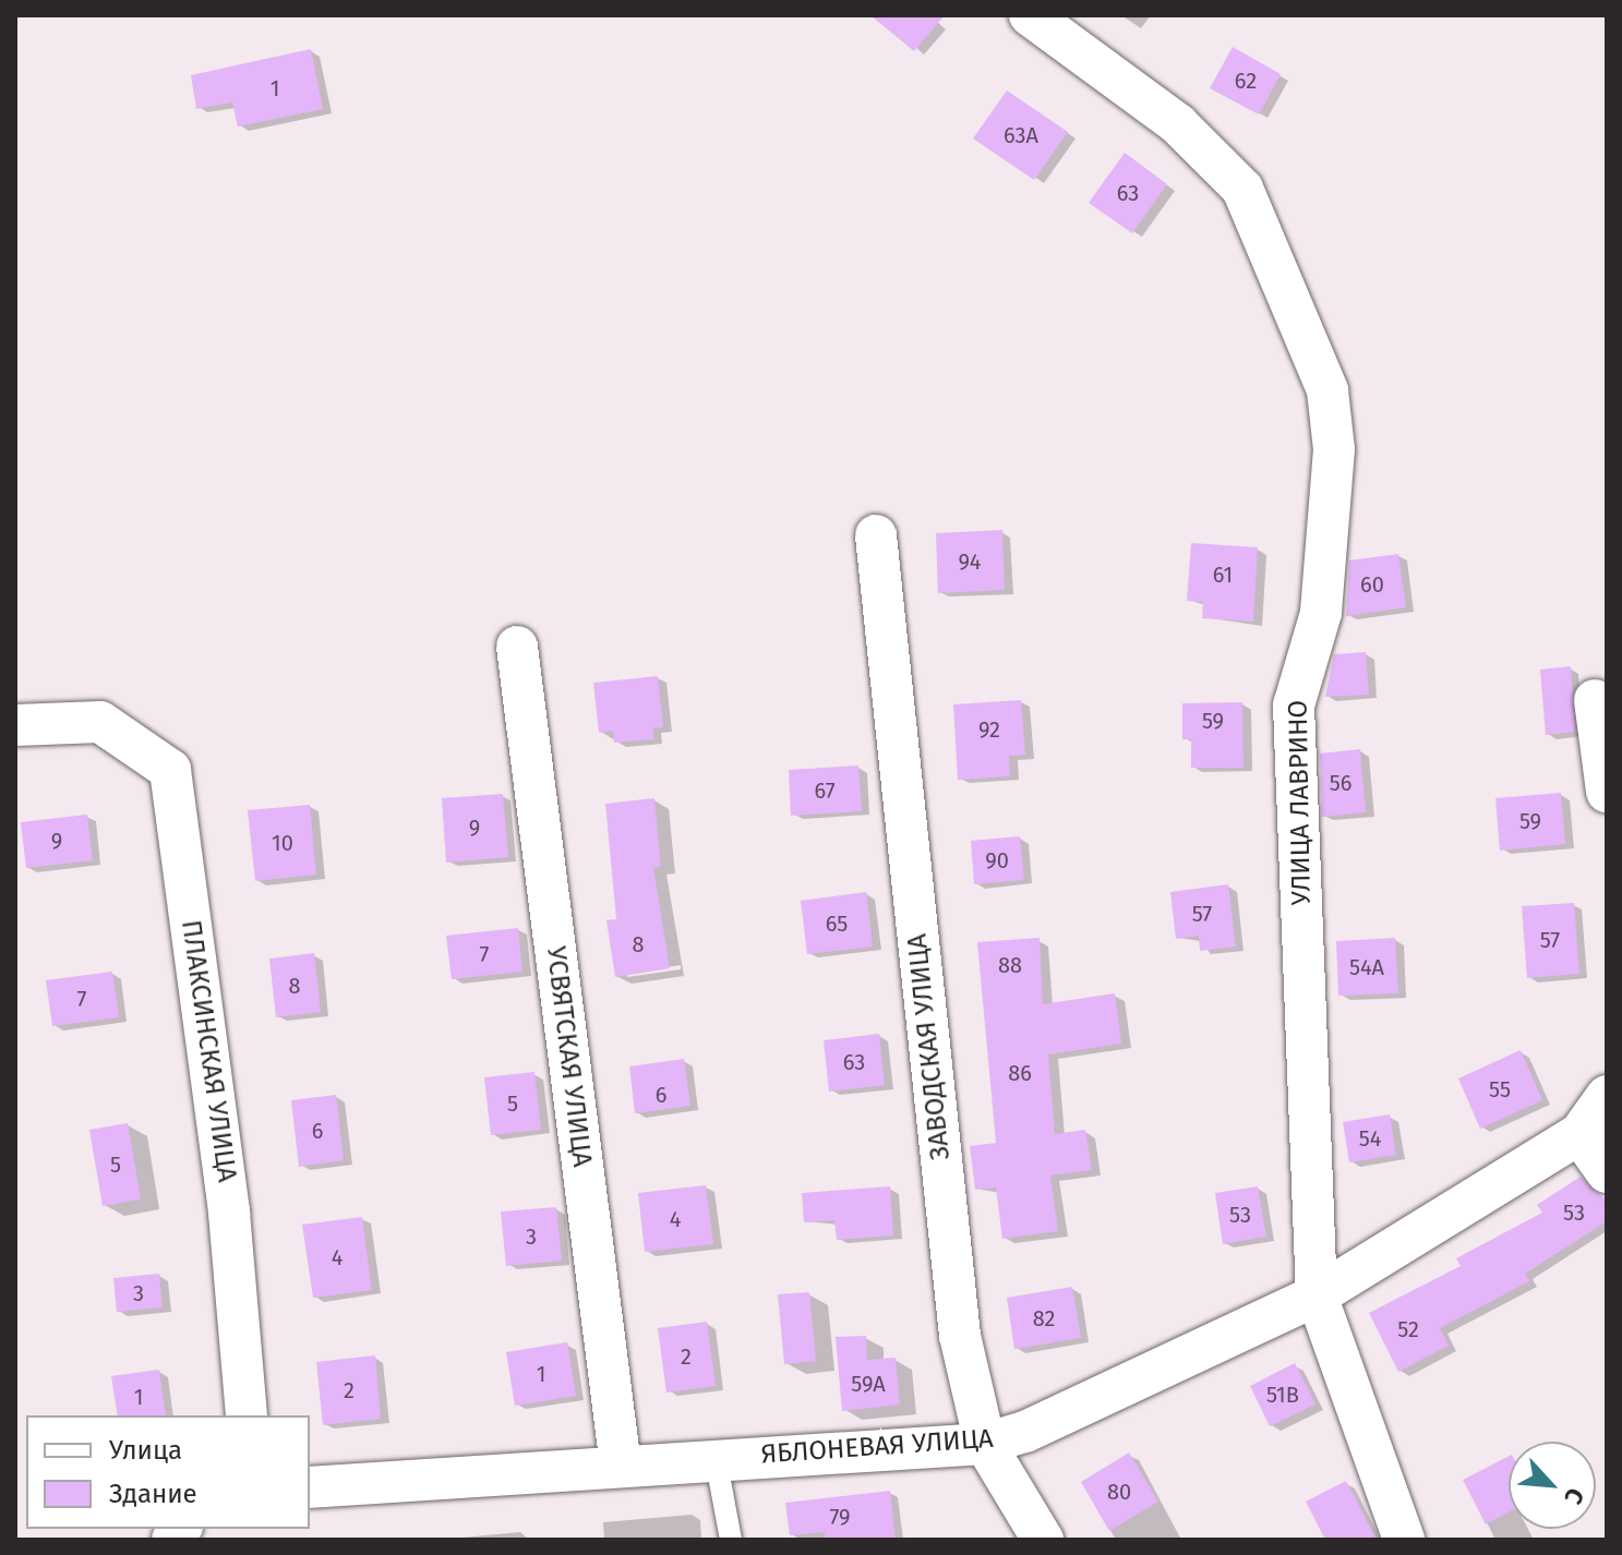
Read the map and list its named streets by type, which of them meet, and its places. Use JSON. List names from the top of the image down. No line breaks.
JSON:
{"streets":{"street":["УЛИЦА ЛАВРИНО","ЗАВОДСКАЯ УЛИЦА","ПЛАКСИНСКАЯ УЛИЦА","УСВЯТСКАЯ УЛИЦА","ЯБЛОНЕВАЯ УЛИЦА"]},"crossings":[["УЛИЦА ЛАВРИНО","ЯБЛОНЕВАЯ УЛИЦА"],["ЗАВОДСКАЯ УЛИЦА","ЯБЛОНЕВАЯ УЛИЦА"],["УСВЯТСКАЯ УЛИЦА","ЯБЛОНЕВАЯ УЛИЦА"]],"house_numbers":["62","1","63А","63","94","61","60","59","92","56","67","59","9","9","10","90","57","65","57","8","7","88","54А","8","7","63","86","55","6","5","6","54","5","53","53","4","3","4","3","82","52","2","1","59А","2","51В","1","80","79"],"legend":["Улица","Здание"],"north":"bottom right"}
